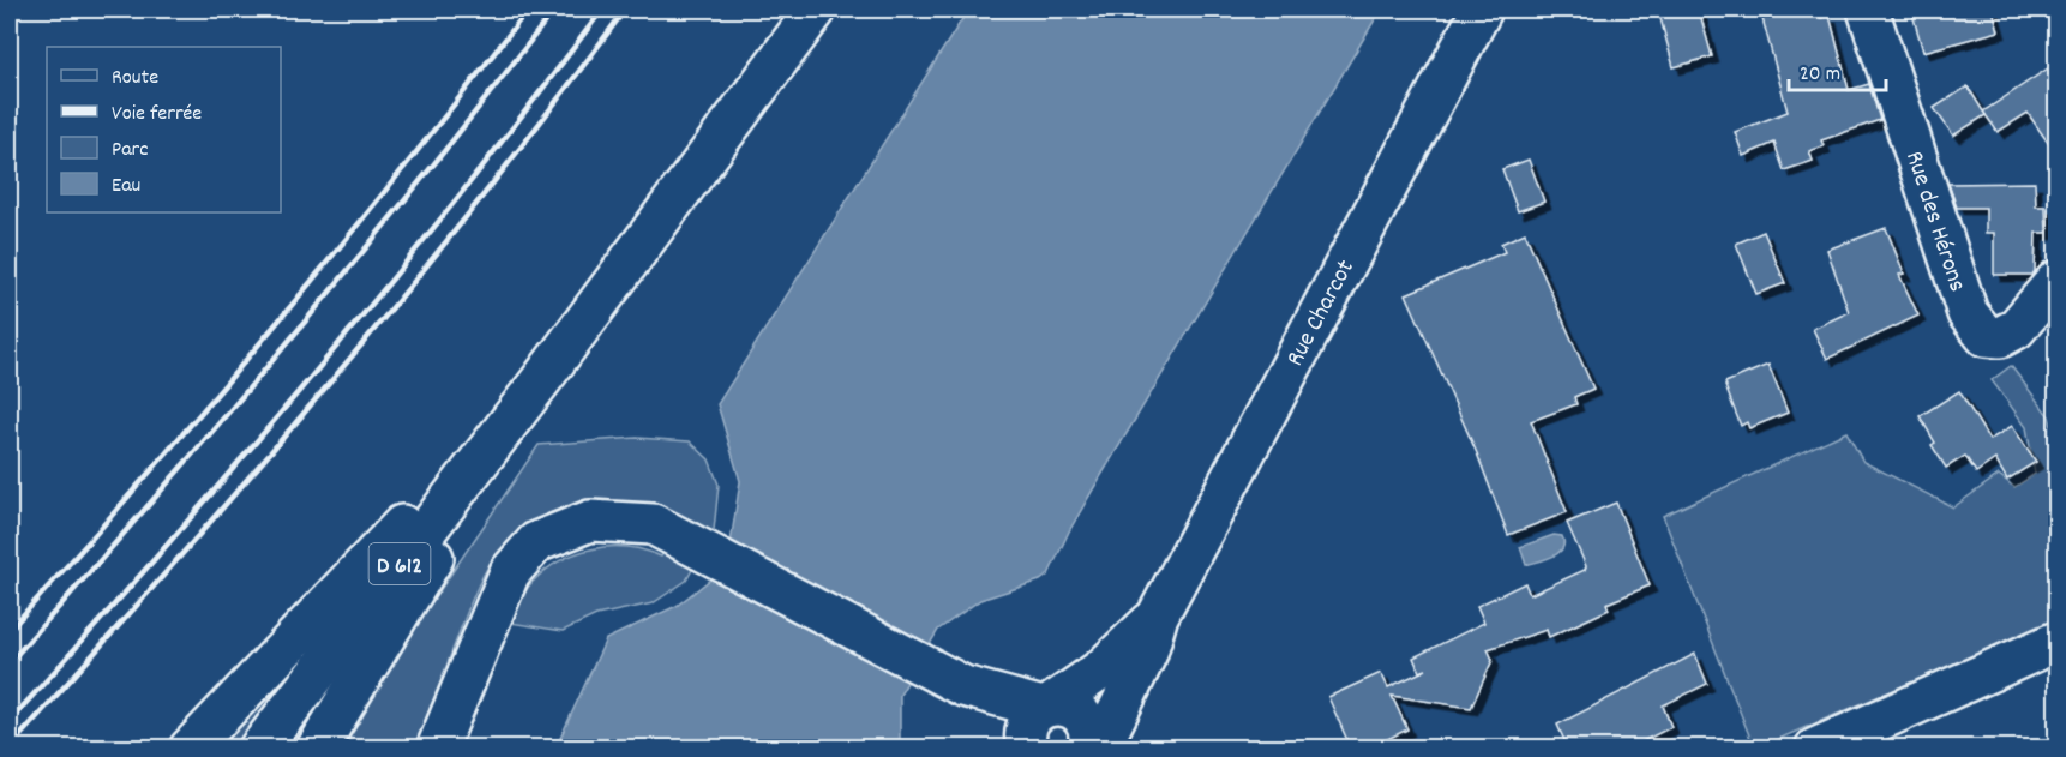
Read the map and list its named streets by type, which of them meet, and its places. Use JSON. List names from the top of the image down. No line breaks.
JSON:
{"streets":{"street":["Rue des Hérons","Rue Charcot","D 612"]},"legend":["Route","Voie ferrée","Parc","Eau"],"scale_bar":"20 m"}
